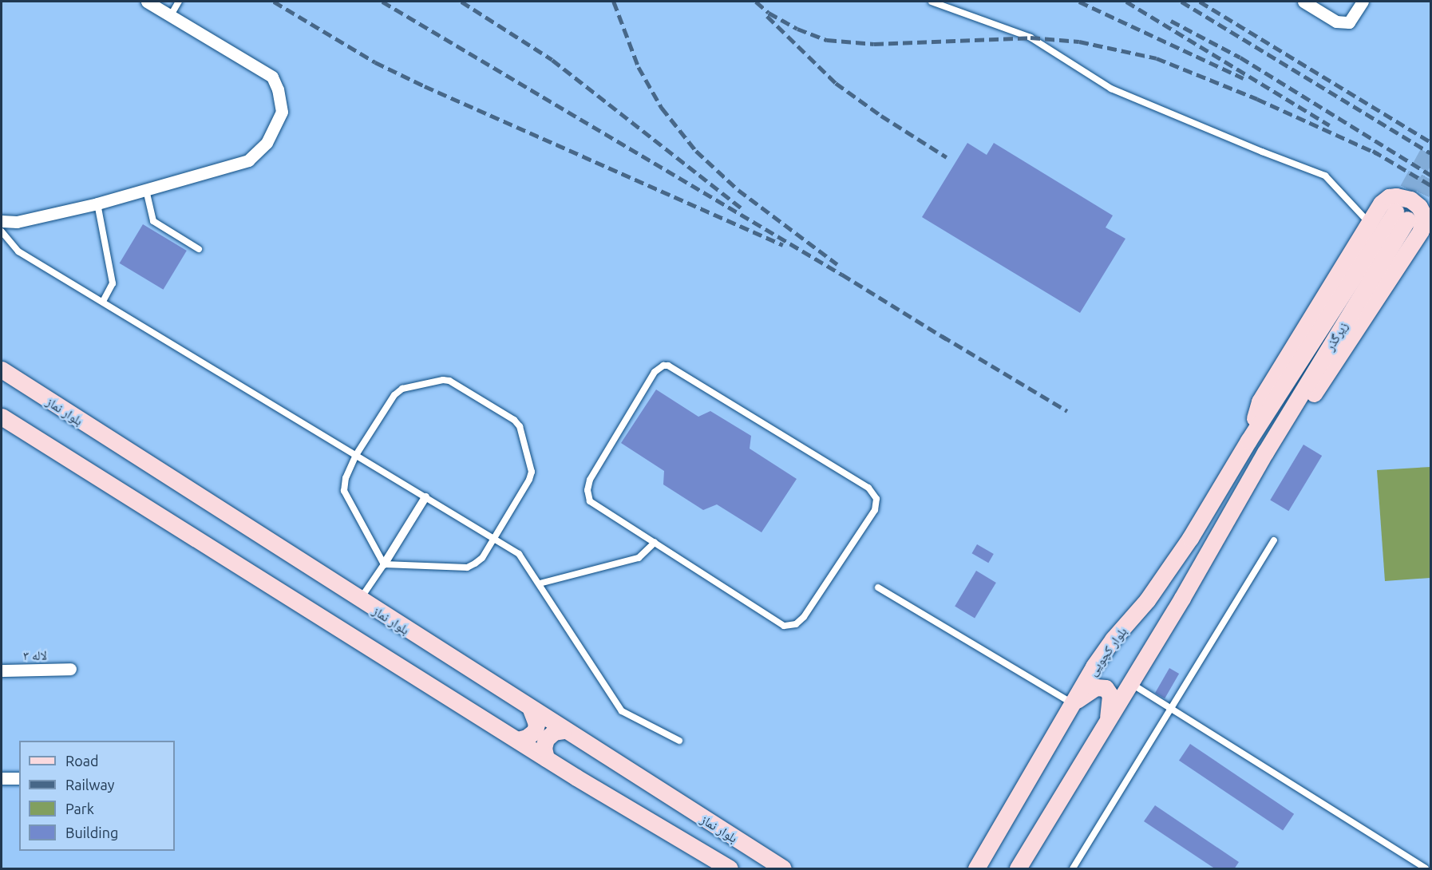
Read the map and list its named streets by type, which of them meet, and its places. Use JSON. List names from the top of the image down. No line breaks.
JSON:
{"streets":{"main road":["زیرگذر","بلوار نماز","بلوار کچویی"],"street":["لاله ۳"]},"crossings":[["زیرگذر","بلوار کچویی"]],"legend":["Road","Railway","Park","Building"]}
